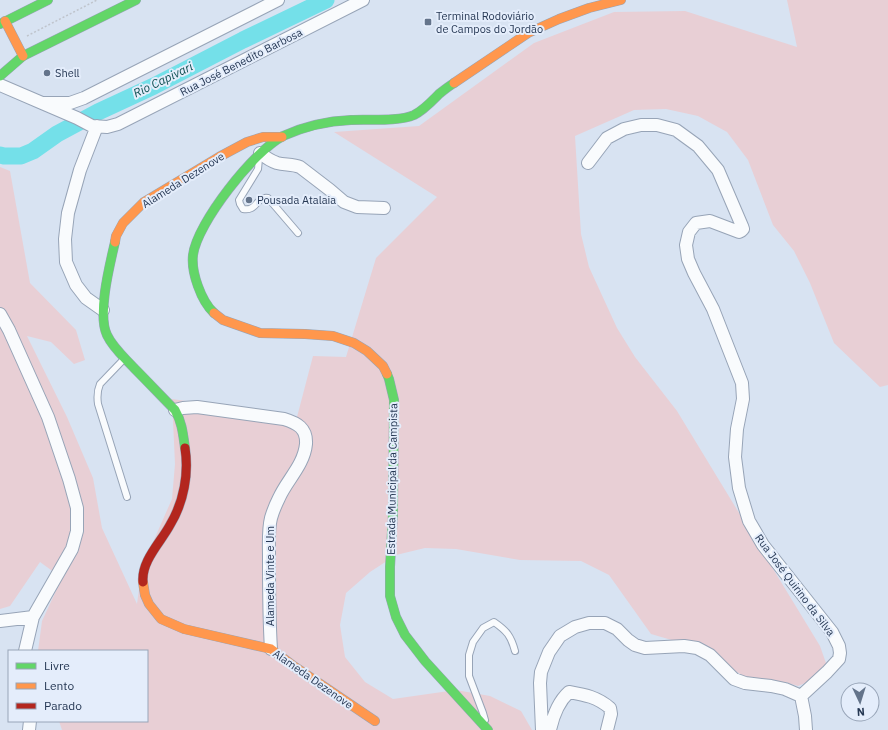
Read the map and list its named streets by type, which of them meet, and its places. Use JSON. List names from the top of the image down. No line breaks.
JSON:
{"streets":{"main road":["Alameda Dezenove","Estrada Municipal da Campista"],"street":["Rua José Benedito Barbosa","Alameda Vinte e Um","Rua José Quirino da Silva"]},"crossings":[["Alameda Dezenove","Estrada Municipal da Campista"],["Alameda Dezenove","Alameda Vinte e Um"]],"water":["Rio Capivari"],"places":{"transit":["Terminal Rodoviário de Campos do Jordão"],"other":["Shell","Pousada Atalaia"]},"legend":["Livre","Lento","Parado"],"north":"bottom"}
